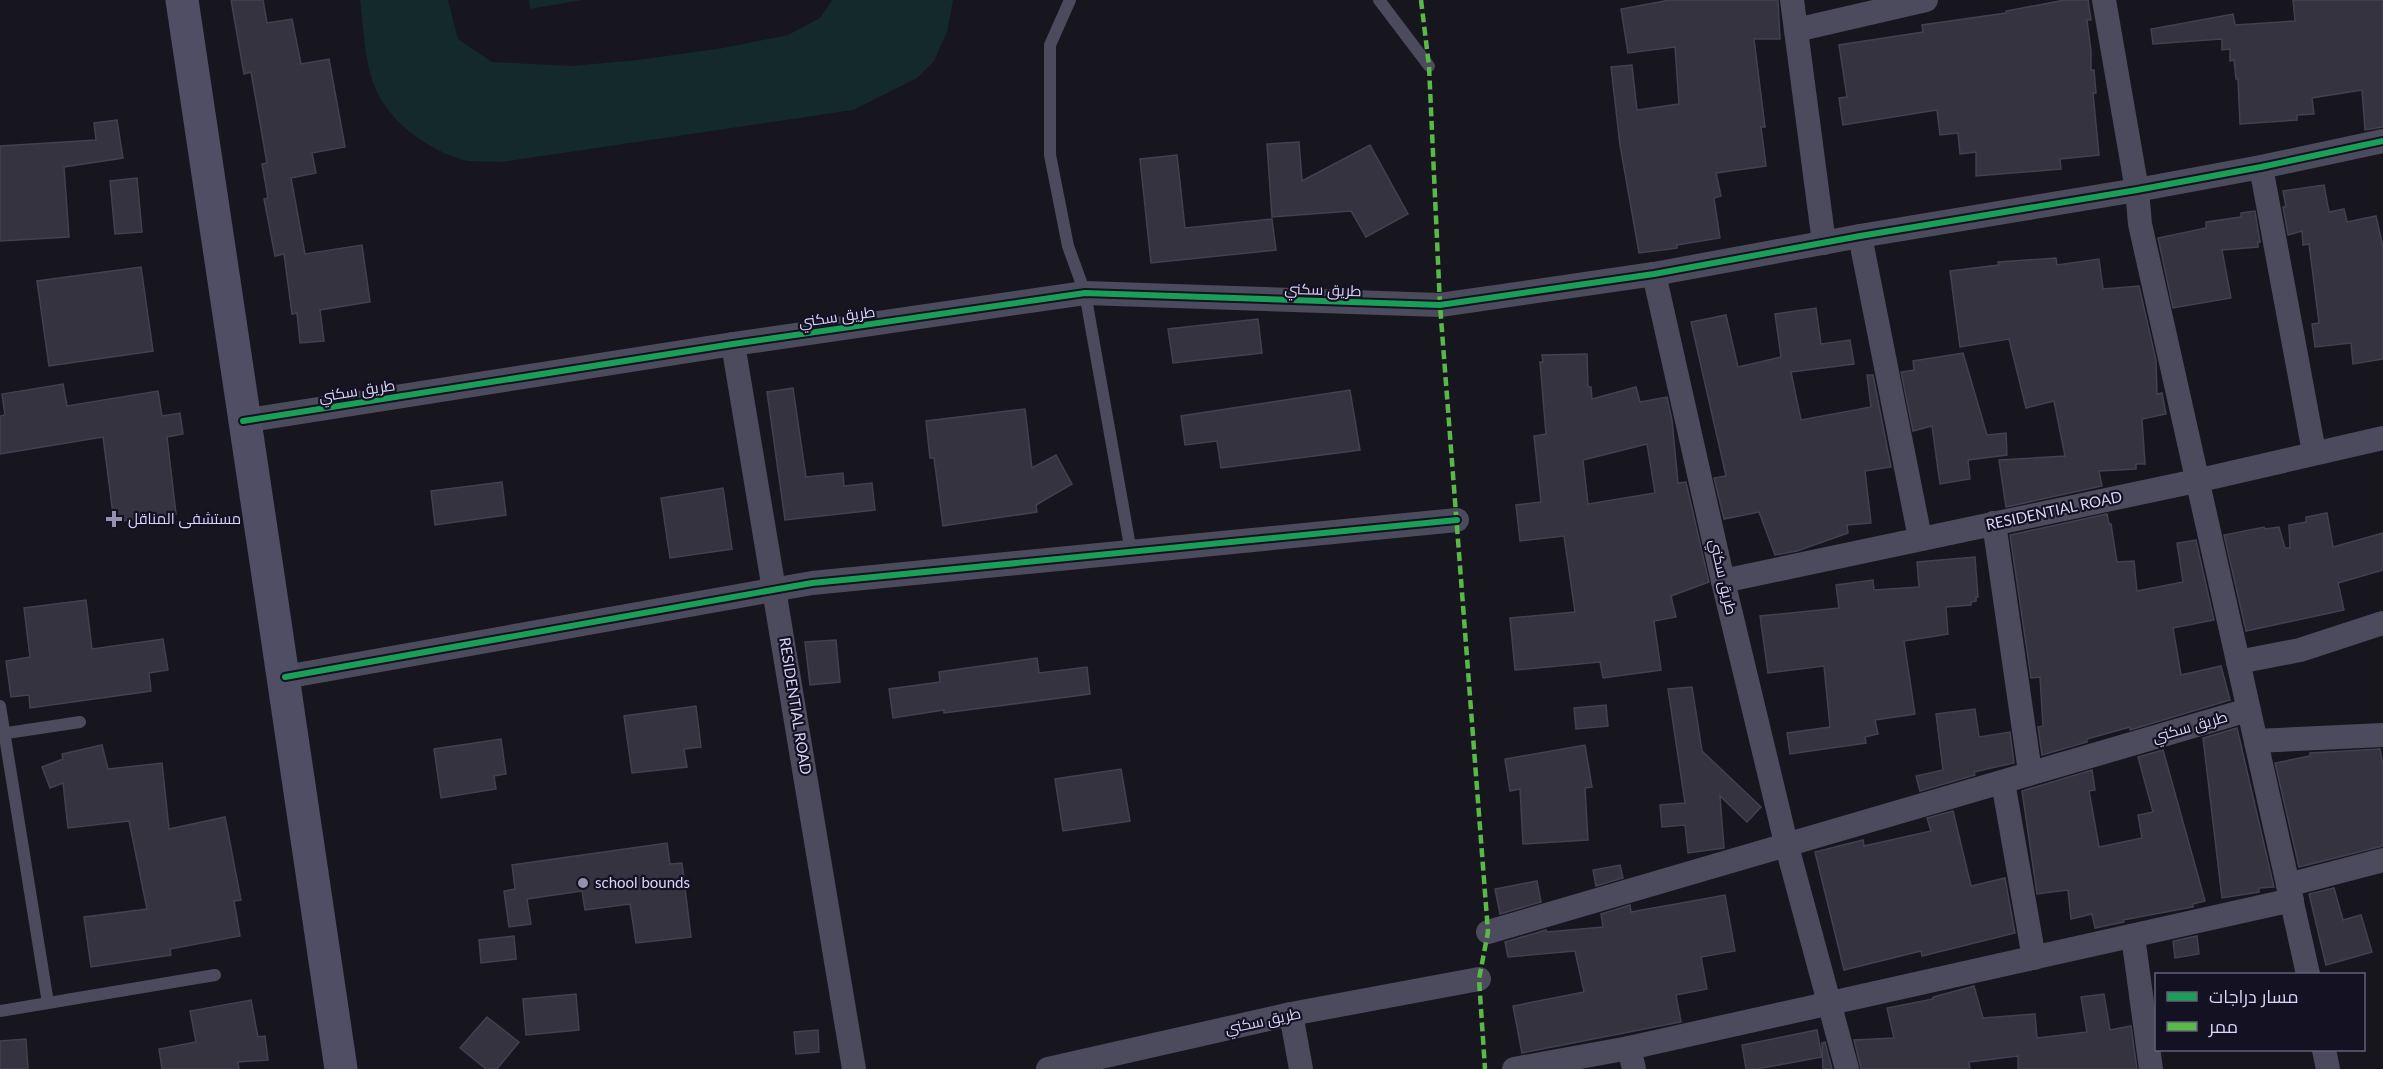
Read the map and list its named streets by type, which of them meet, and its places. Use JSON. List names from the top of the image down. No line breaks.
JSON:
{"streets":{"street":["طريق سكني","RESIDENTIAL ROAD"]},"crossings":[["طريق سكني","RESIDENTIAL ROAD"]],"places":{"health":["مستشفى المناقل"],"other":["school bounds"]},"legend":["مسار دراجات","ممر"]}
